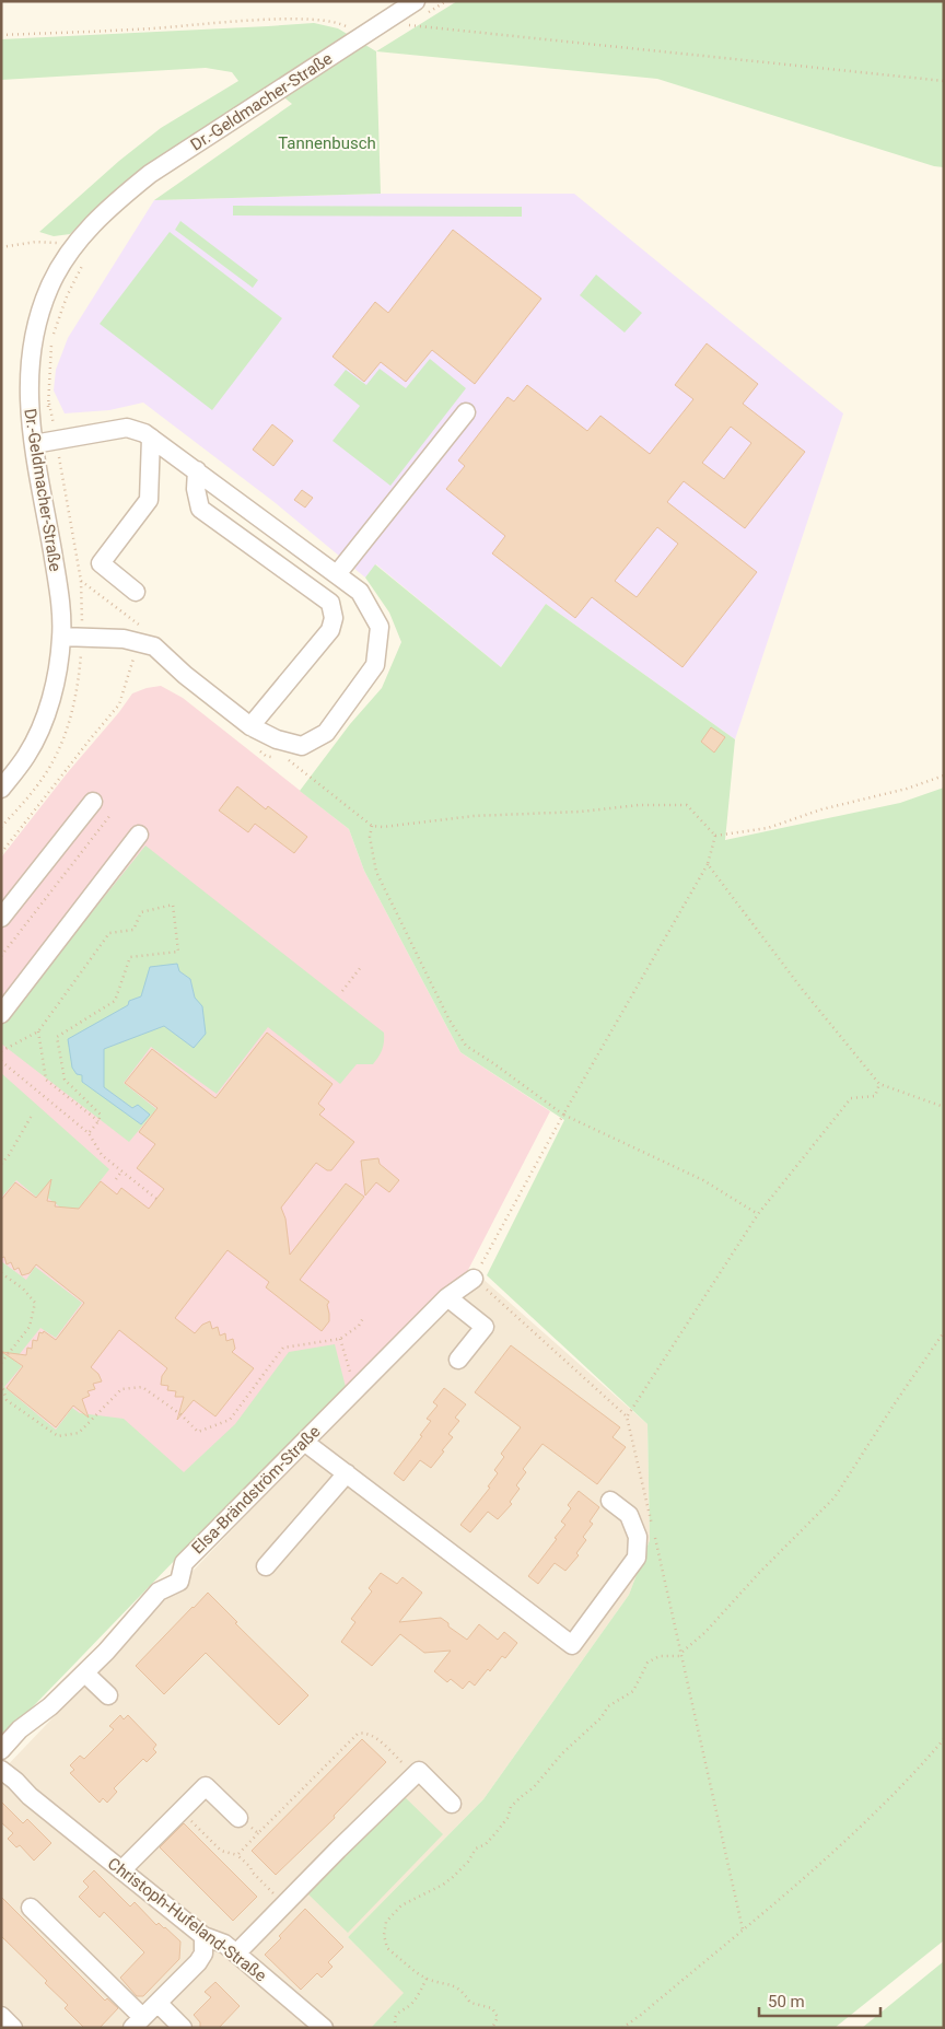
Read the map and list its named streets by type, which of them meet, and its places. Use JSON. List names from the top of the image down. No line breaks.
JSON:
{"streets":{"street":["Dr.-Geldmacher-Straße","Elsa-Brändström-Straße","Christoph-Hufeland-Straße"]},"parks":["Tannenbusch"],"scale_bar":"50 m"}
